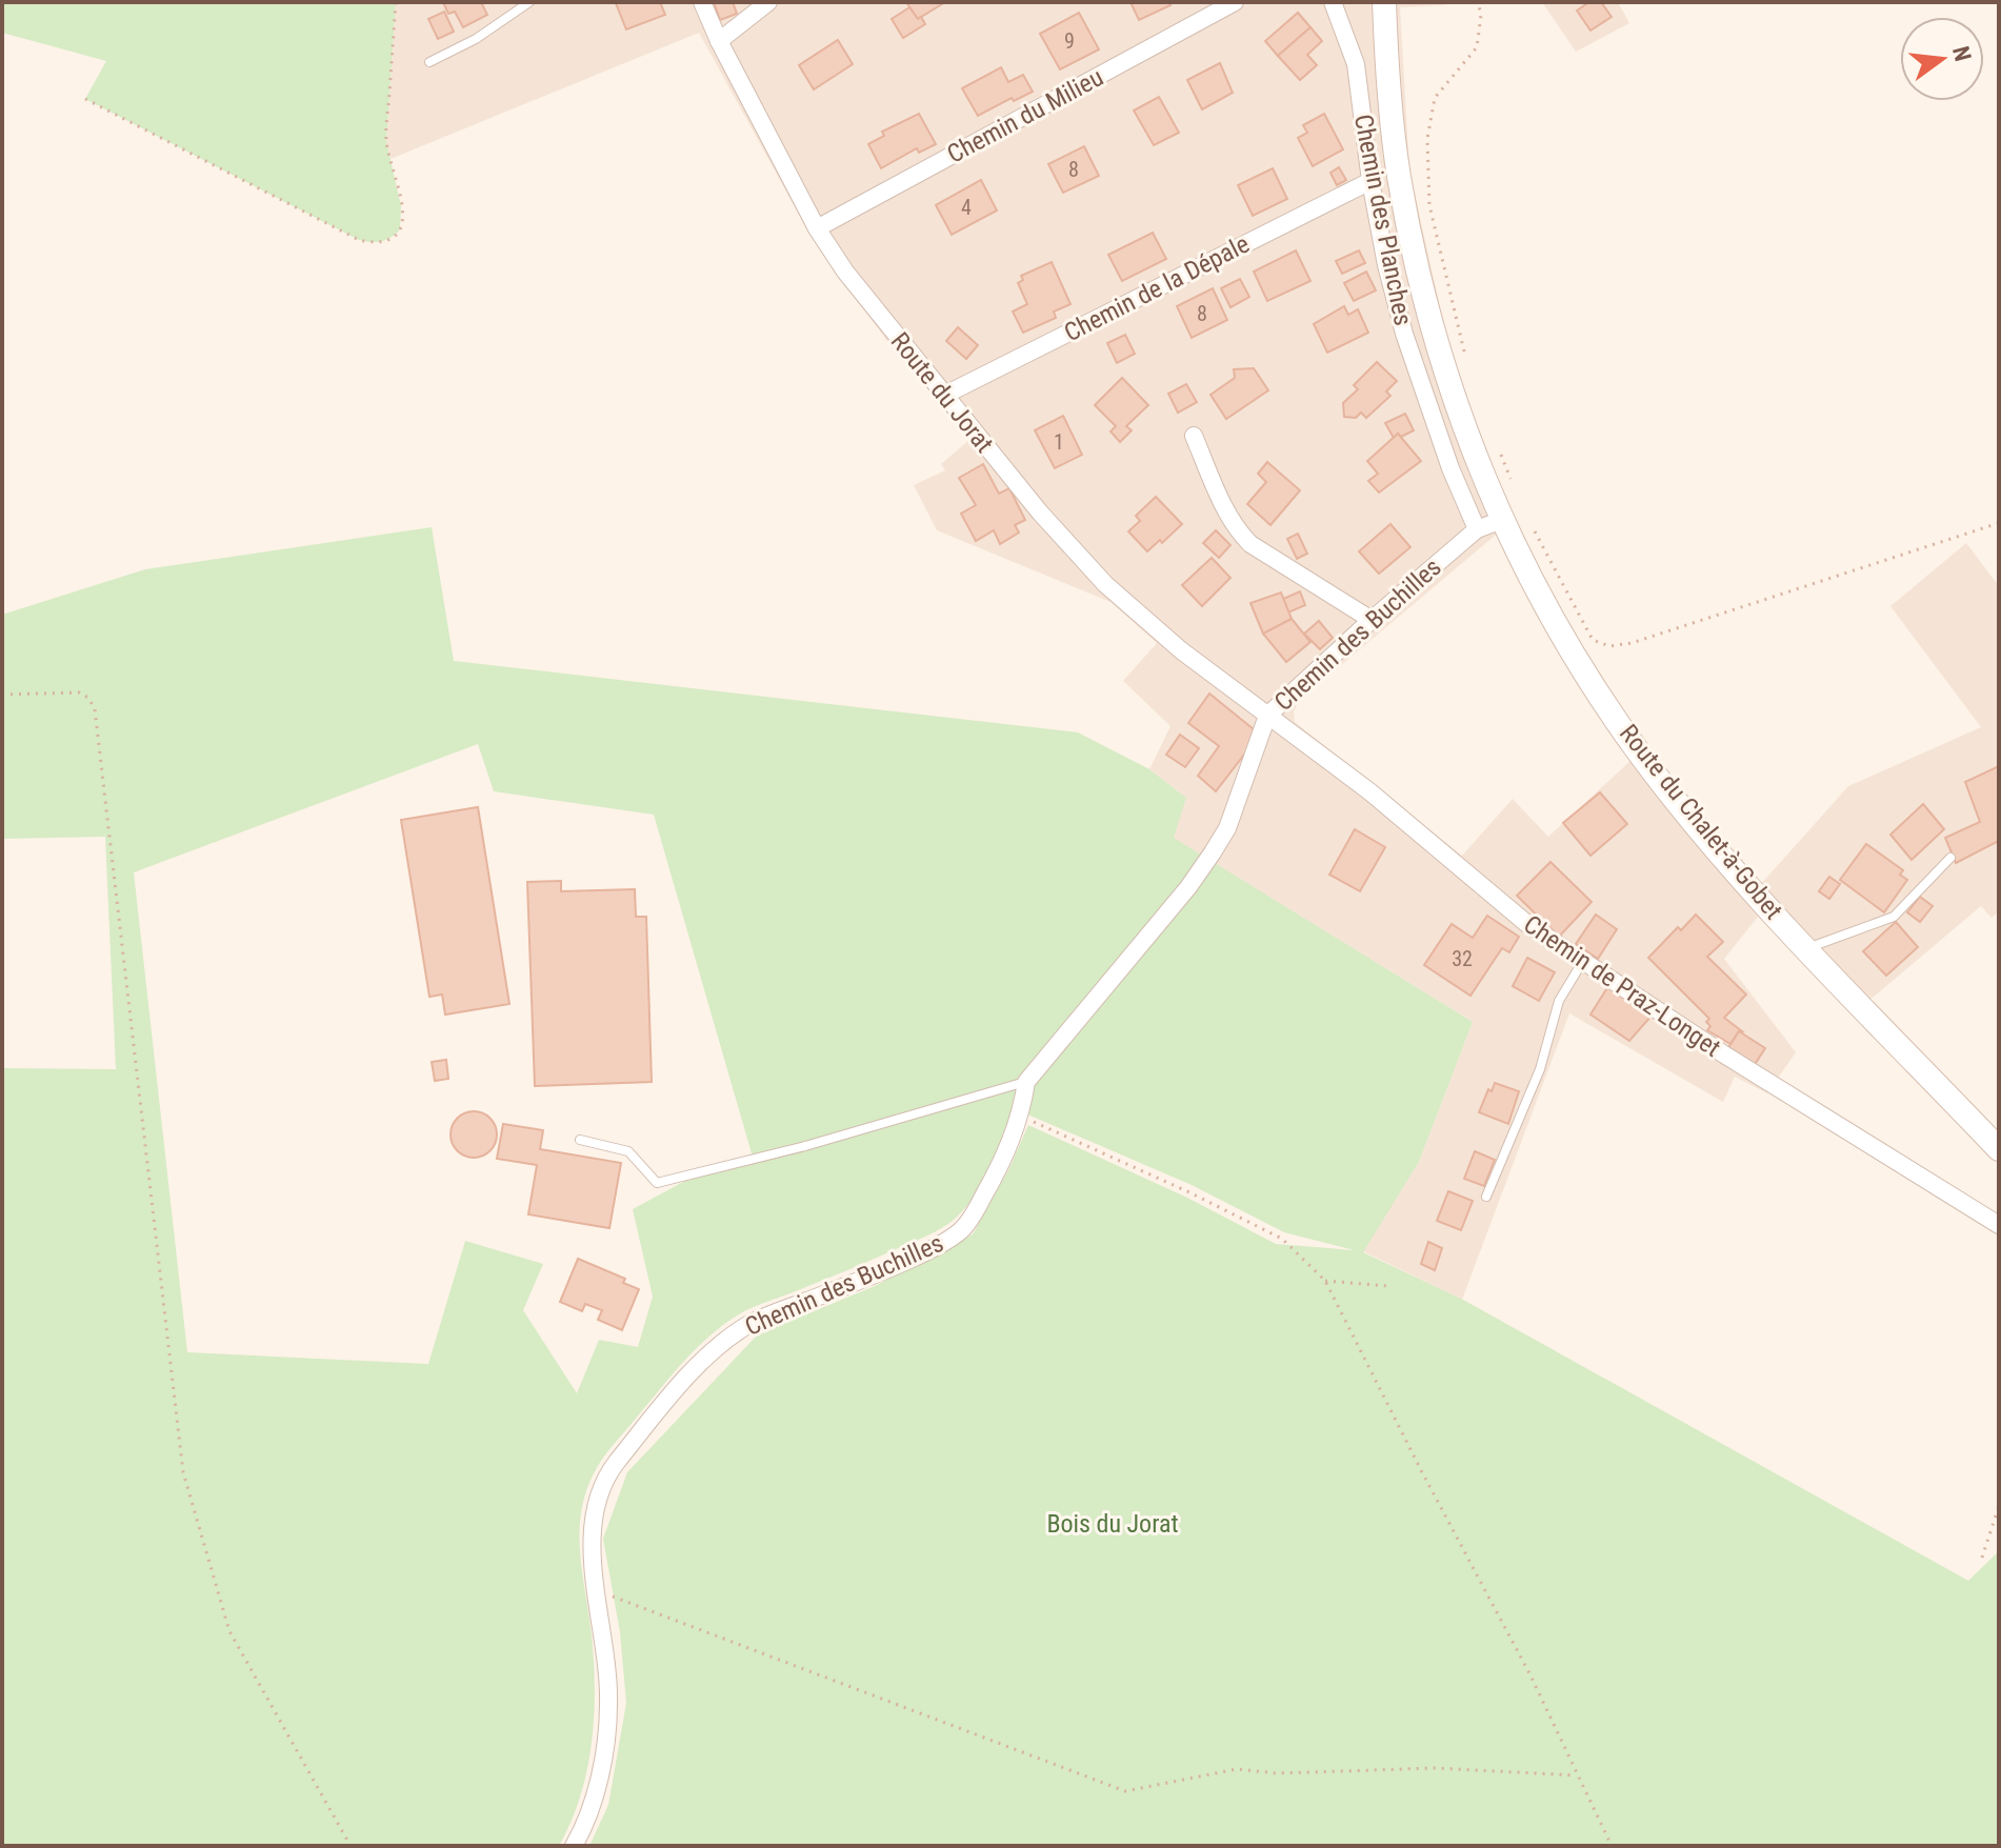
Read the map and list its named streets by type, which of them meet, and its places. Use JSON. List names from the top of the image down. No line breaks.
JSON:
{"streets":{"main road":["Route du Chalet-à-Gobet"],"street":["Chemin du Milieu","Chemin des Planches","Chemin de la Dépale","Route du Jorat","Chemin des Buchilles","Chemin de Praz-Longet"]},"crossings":[["Chemin du Milieu","Route du Jorat"],["Chemin des Planches","Chemin de la Dépale"],["Chemin des Planches","Chemin des Buchilles"],["Chemin de la Dépale","Route du Jorat"],["Route du Jorat","Chemin des Buchilles"],["Route du Jorat","Chemin de Praz-Longet"],["Chemin des Buchilles","Route du Chalet-à-Gobet"],["Chemin des Buchilles","Chemin de Praz-Longet"]],"parks":["Bois du Jorat"],"house_numbers":["9","8","4","8","1","32"],"north":"right"}
